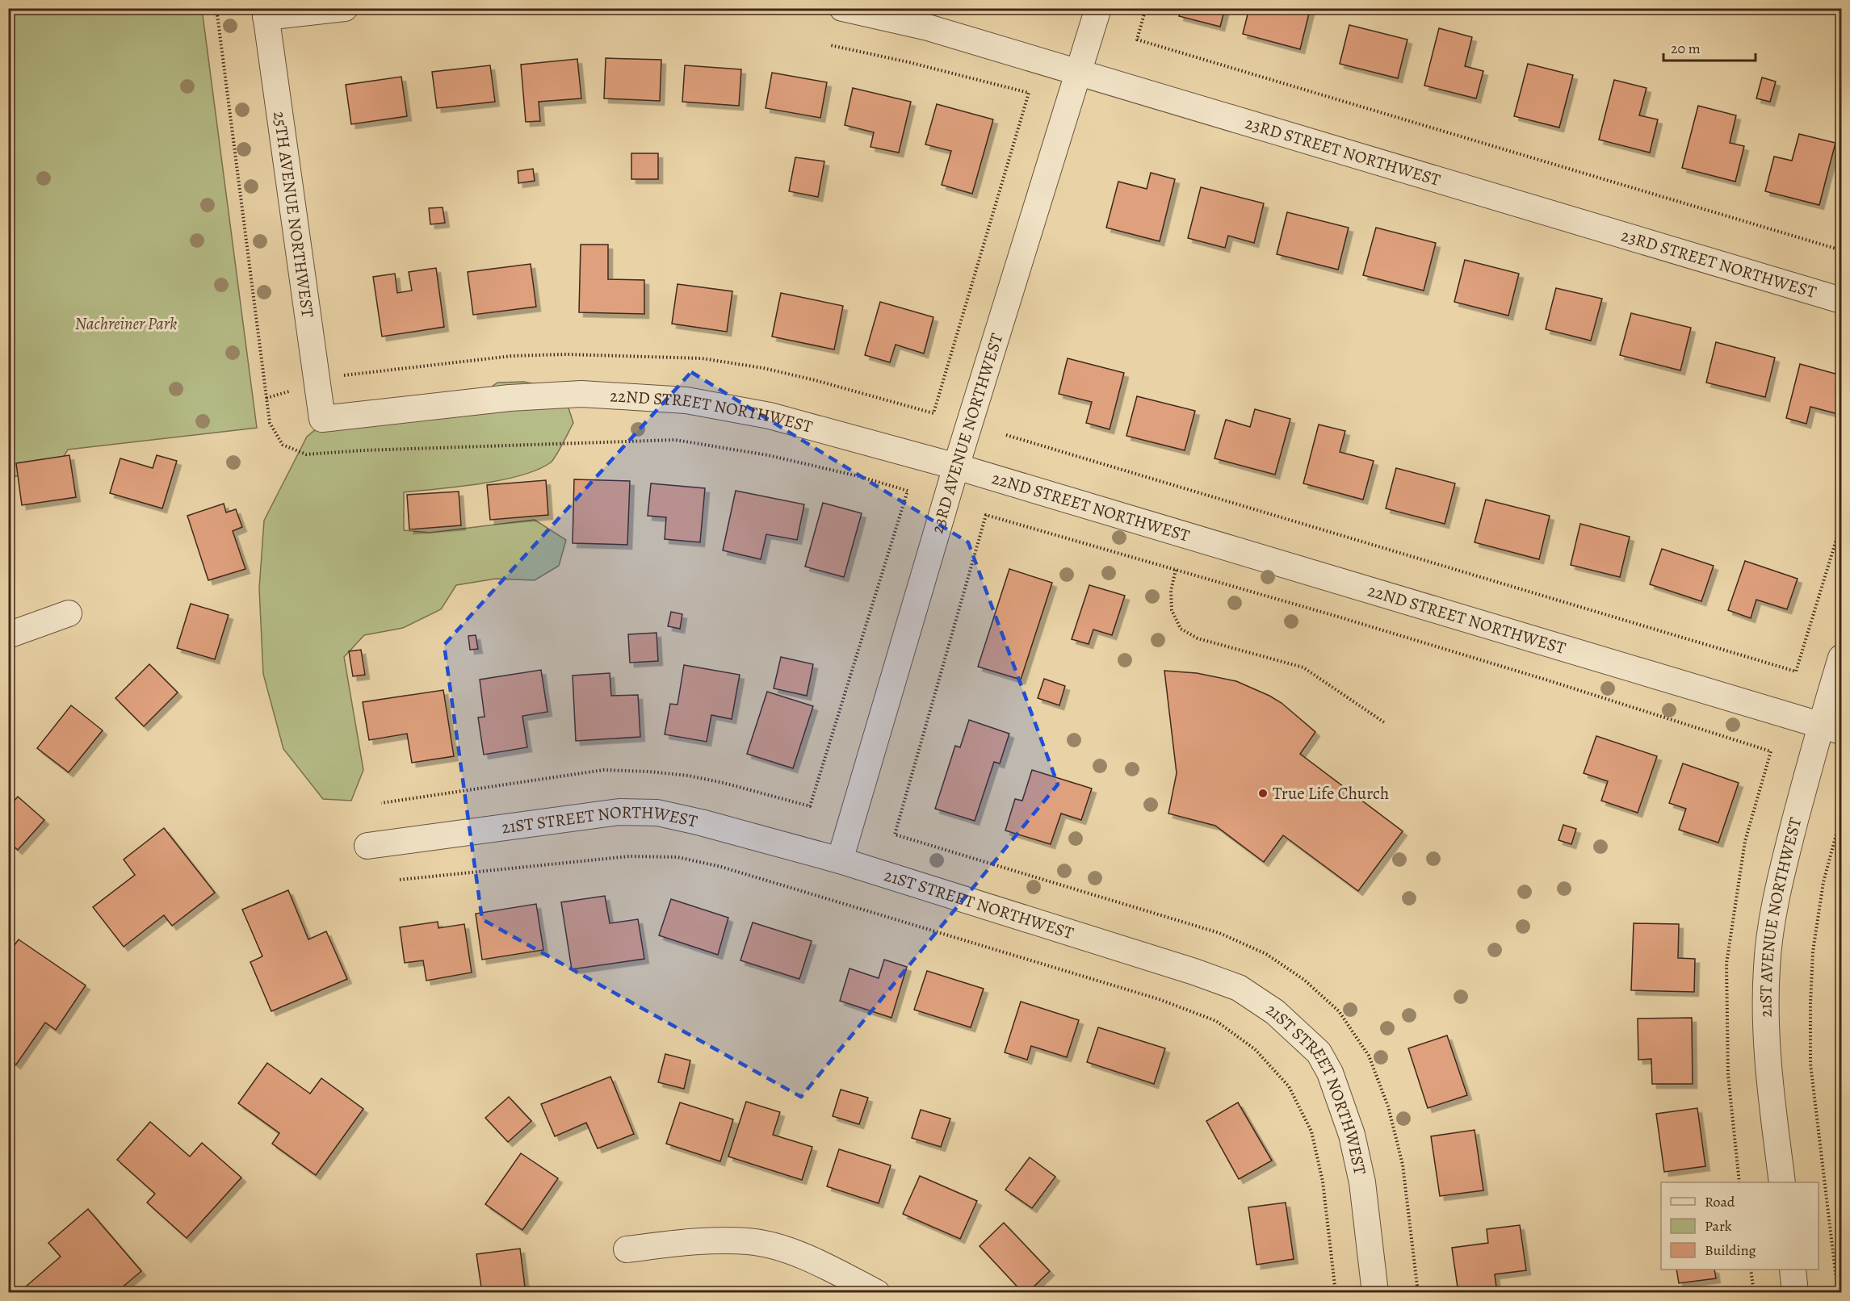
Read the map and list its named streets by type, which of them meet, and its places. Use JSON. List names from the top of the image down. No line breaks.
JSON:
{"streets":{"street":["23RD STREET NORTHWEST","25TH AVENUE NORTHWEST","22ND STREET NORTHWEST","23RD AVENUE NORTHWEST","21ST STREET NORTHWEST","21ST AVENUE NORTHWEST"]},"crossings":[["23RD STREET NORTHWEST","23RD AVENUE NORTHWEST"],["25TH AVENUE NORTHWEST","22ND STREET NORTHWEST"],["22ND STREET NORTHWEST","23RD AVENUE NORTHWEST"],["22ND STREET NORTHWEST","21ST AVENUE NORTHWEST"],["23RD AVENUE NORTHWEST","21ST STREET NORTHWEST"]],"parks":["Nachreiner Park"],"places":["True Life Church"],"legend":["Road","Park","Building"],"scale_bar":"20 m"}
